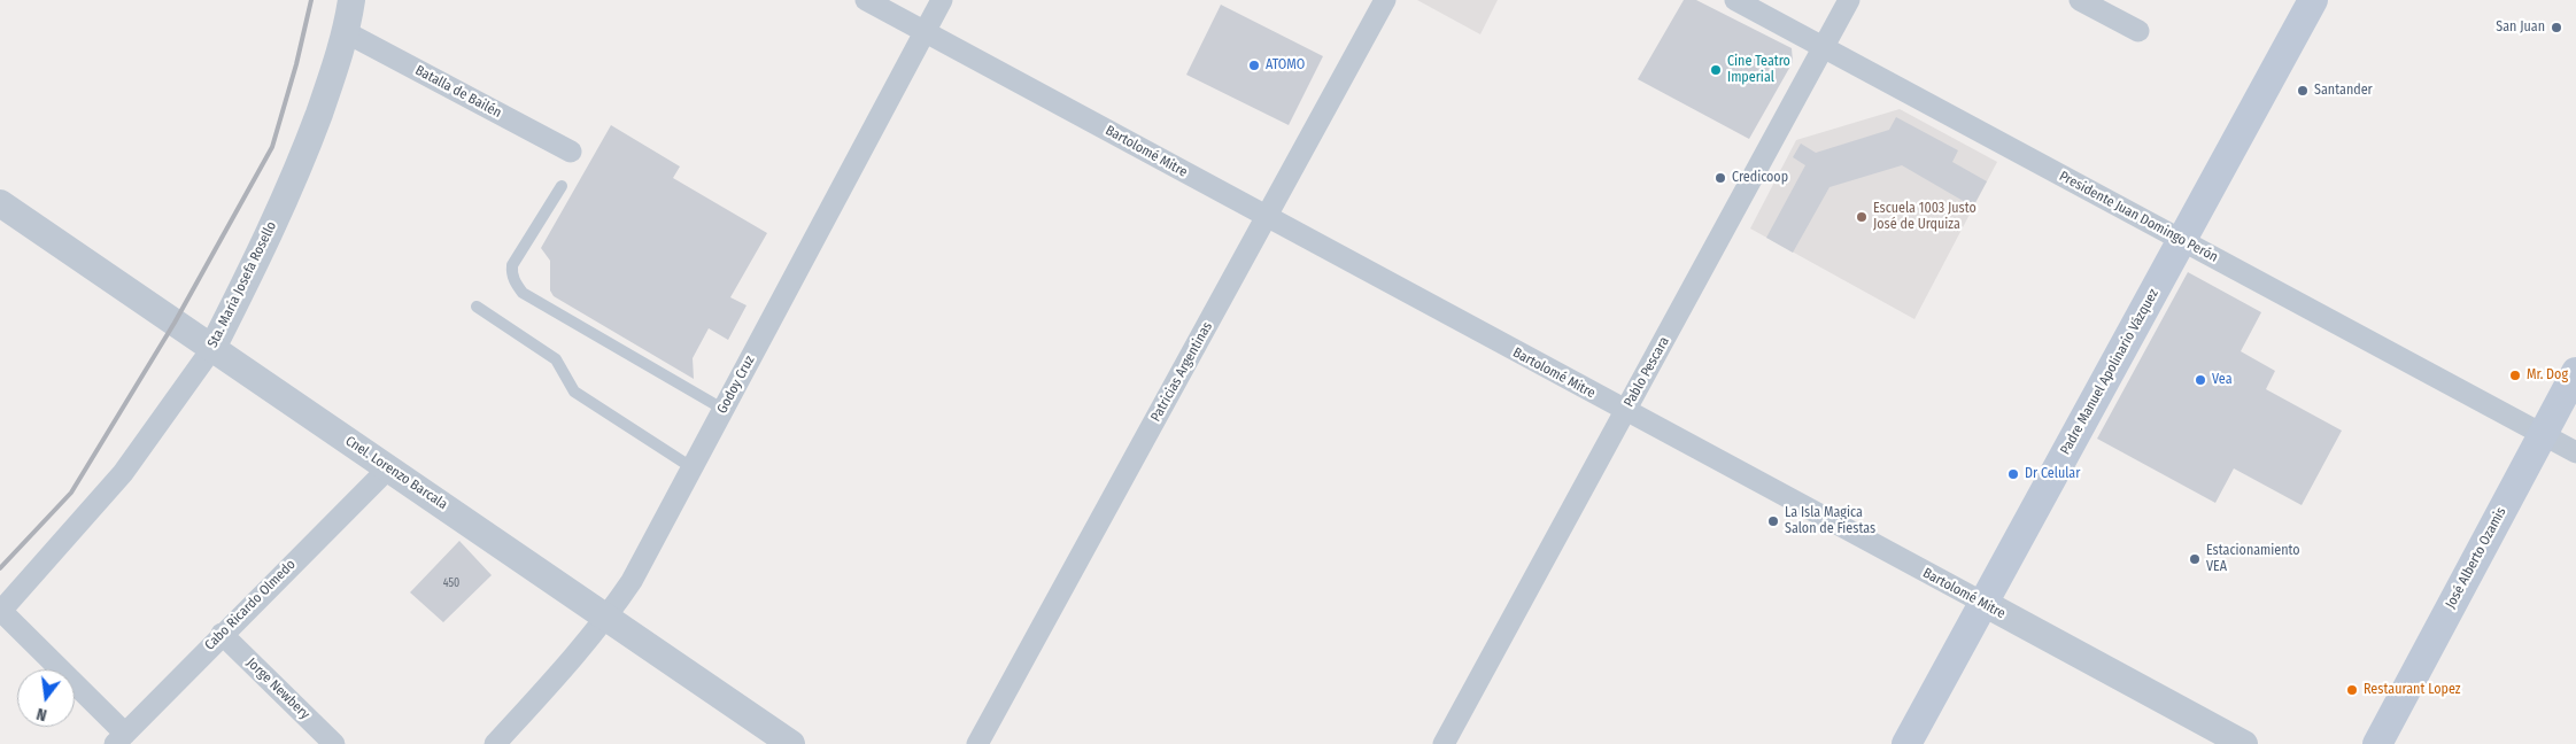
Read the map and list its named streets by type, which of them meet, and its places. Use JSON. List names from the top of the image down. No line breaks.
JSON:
{"streets":{"main road":["Padre Manuel Apolinario Vázquez","José Alberto Ozamis"],"street":["Batalla de Bailén","Bartolomé Mitre","Presidente Juan Domingo Perón","Sta. María Josefa Rosello","Patricias Argentinas","Pablo Pescara","Godoy Cruz","Cnel. Lorenzo Barcala","Cabo Ricardo Olmedo","Jorge Newbery"]},"crossings":[["Batalla de Bailén","Sta. María Josefa Rosello"],["Bartolomé Mitre","Patricias Argentinas"],["Bartolomé Mitre","Pablo Pescara"],["Bartolomé Mitre","Padre Manuel Apolinario Vázquez"],["Bartolomé Mitre","Godoy Cruz"],["Presidente Juan Domingo Perón","Pablo Pescara"],["Presidente Juan Domingo Perón","Padre Manuel Apolinario Vázquez"],["Presidente Juan Domingo Perón","José Alberto Ozamis"],["Sta. María Josefa Rosello","Cnel. Lorenzo Barcala"],["Godoy Cruz","Cnel. Lorenzo Barcala"],["Cnel. Lorenzo Barcala","Cabo Ricardo Olmedo"],["Cabo Ricardo Olmedo","Jorge Newbery"]],"places":["San Juan","ATOMO","Cine Teatro Imperial","Santander","Credicoop","Escuela 1003 Justo José de Urquiza","Mr. Dog","Vea","Dr Celular","La Isla Magica Salon de Fiestas","Estacionamiento VEA","Restaurant Lopez"],"house_numbers":["450"],"north":"bottom"}
